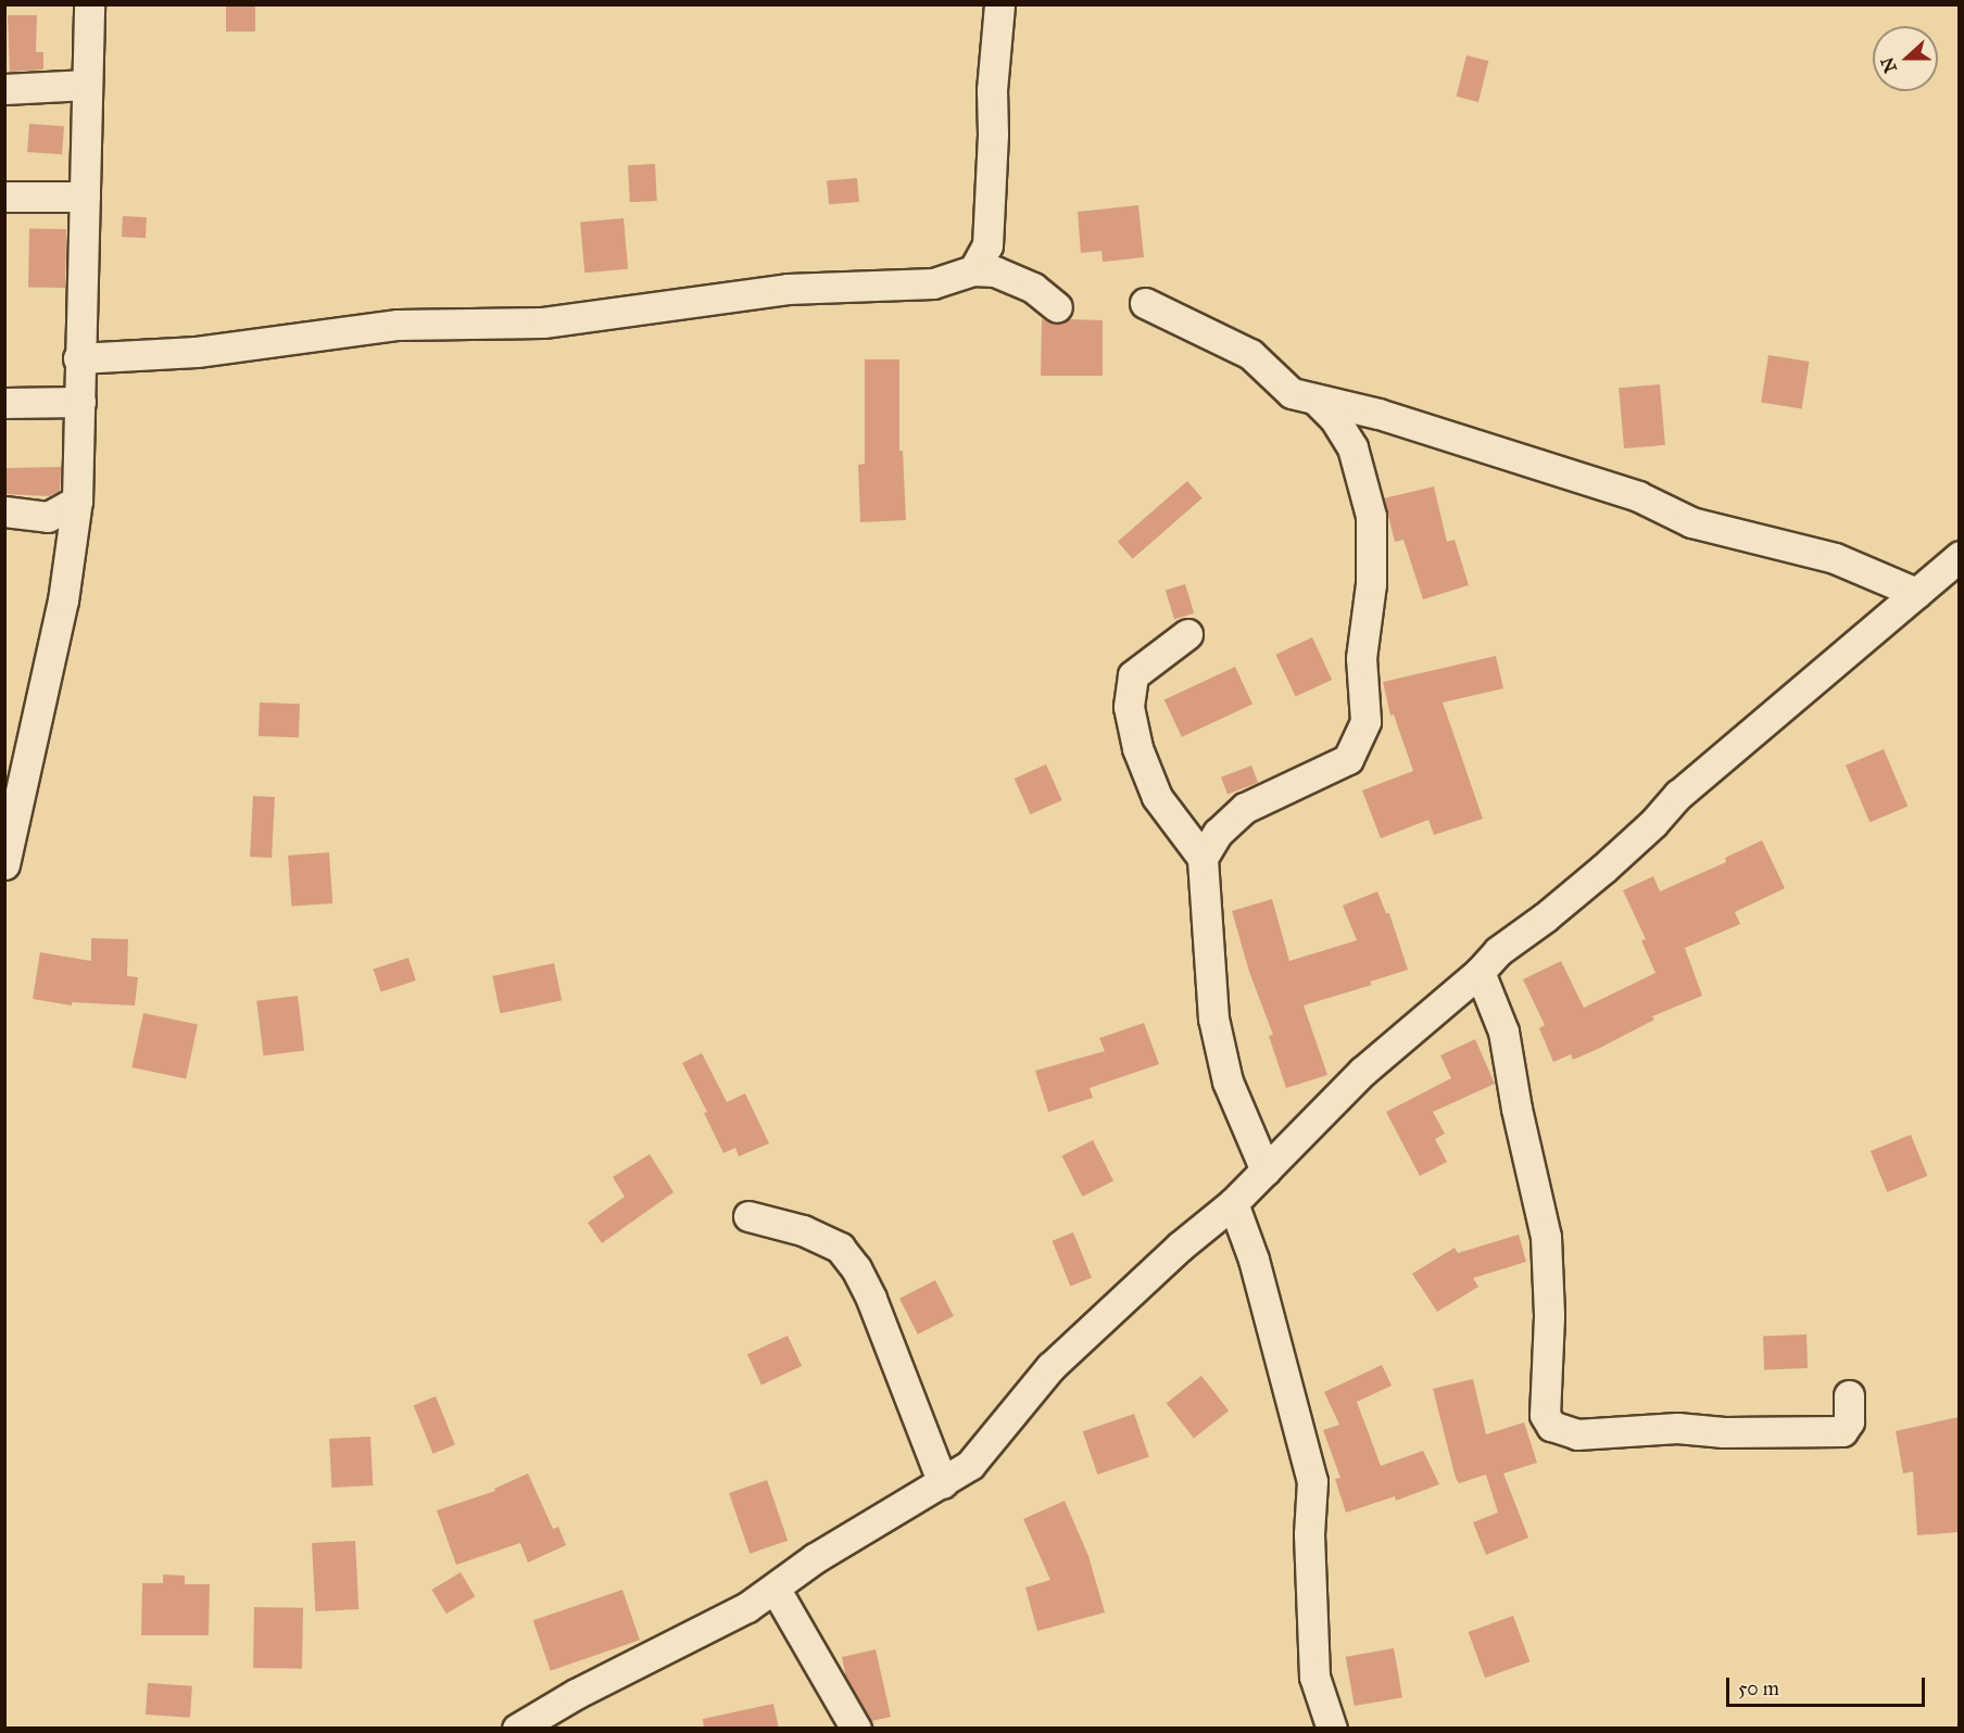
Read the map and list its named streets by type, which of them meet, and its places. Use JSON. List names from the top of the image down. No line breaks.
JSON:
{"scale_bar":"50 m","north":"left"}
